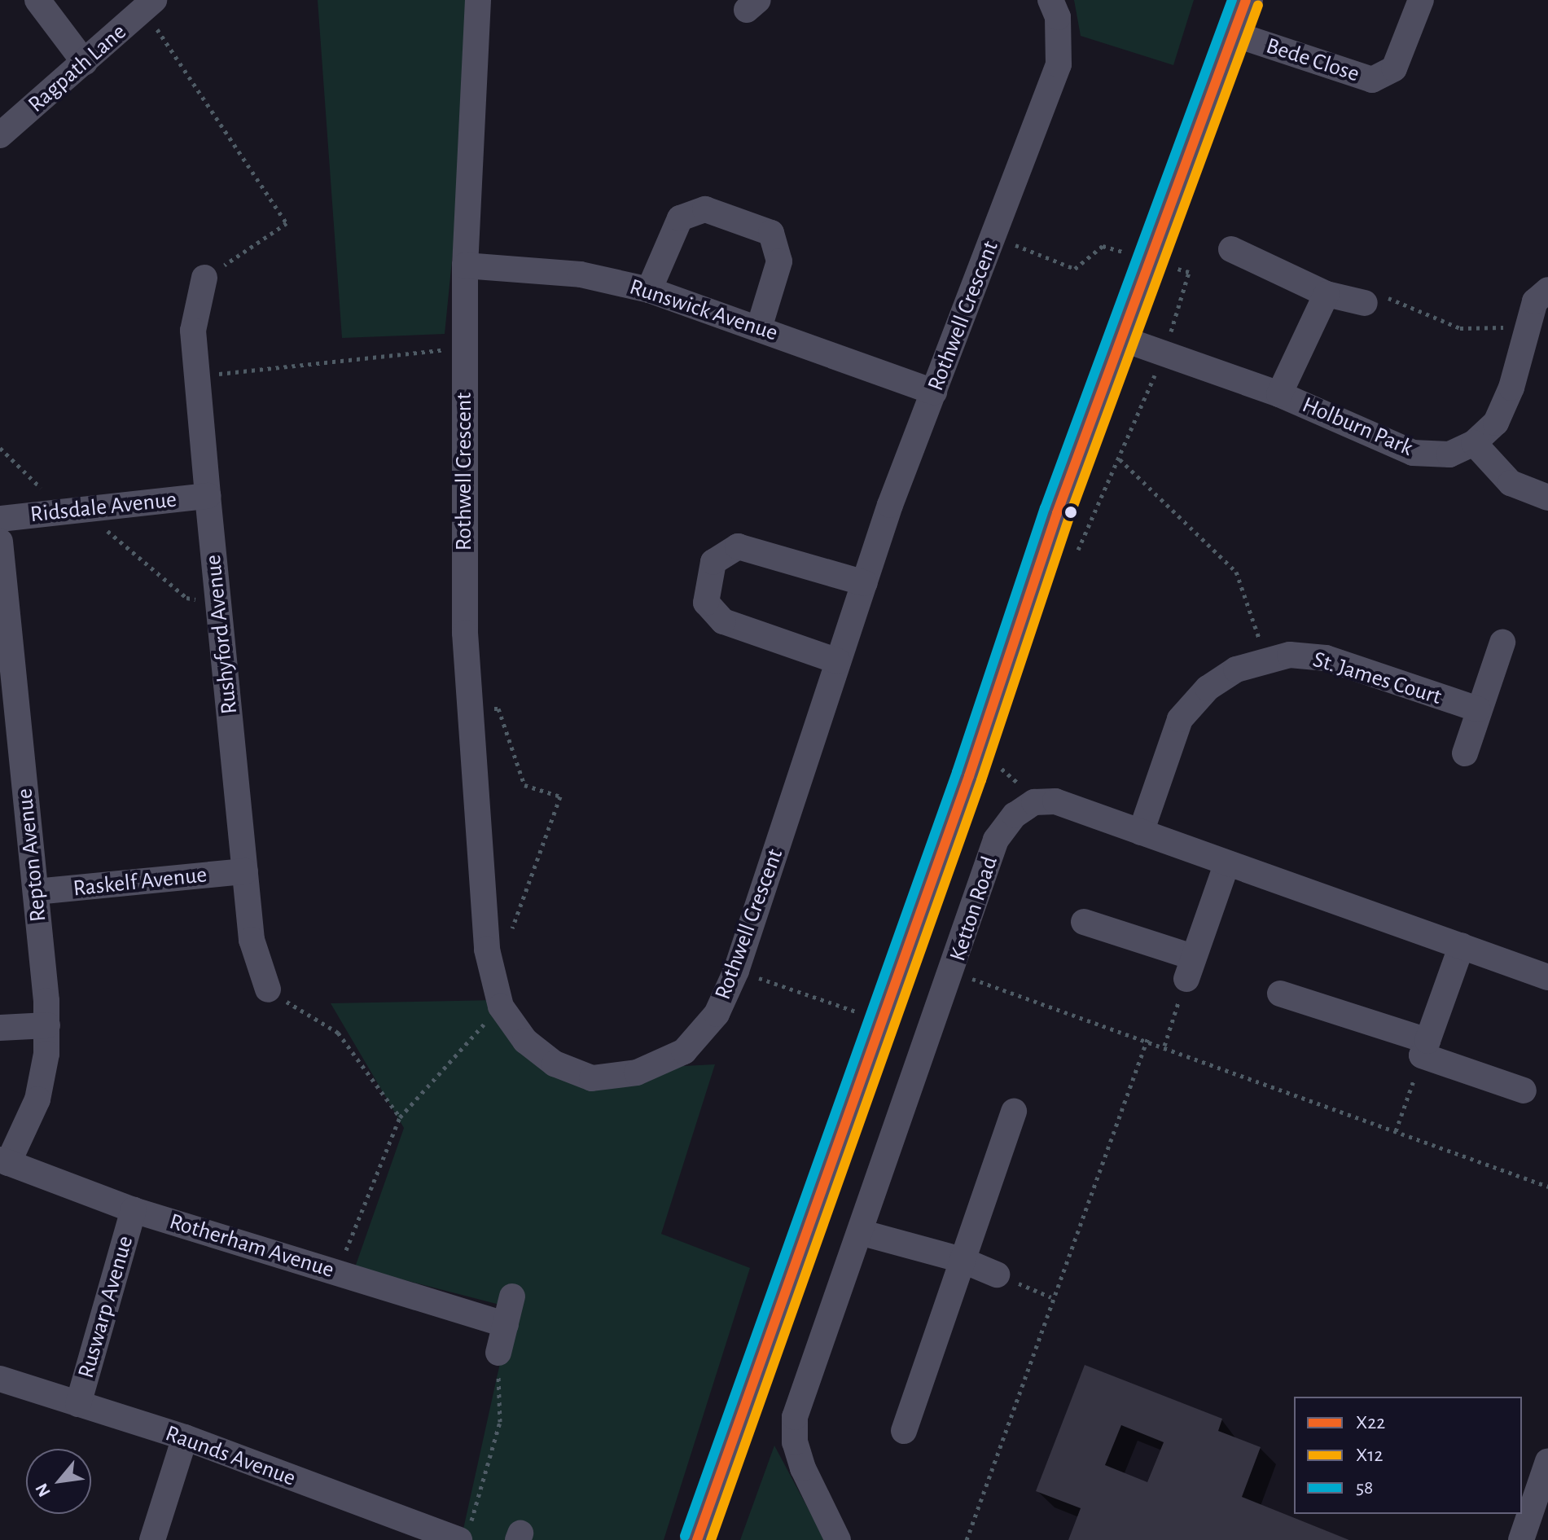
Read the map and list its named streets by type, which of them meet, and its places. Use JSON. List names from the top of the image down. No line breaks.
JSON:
{"streets":{"street":["Bede Close","Ragpath Lane","Runswick Avenue","Rothwell Crescent","Holburn Park","Ridsdale Avenue","Rushyford Avenue","St. James Court","Repton Avenue","Raskelf Avenue","Ketton Road","Rotherham Avenue","Ruswarp Avenue","Raunds Avenue"]},"crossings":[["Runswick Avenue","Rothwell Crescent"],["Ridsdale Avenue","Rushyford Avenue"],["Rushyford Avenue","Raskelf Avenue"],["Repton Avenue","Raskelf Avenue"],["Repton Avenue","Rotherham Avenue"],["Rotherham Avenue","Ruswarp Avenue"],["Ruswarp Avenue","Raunds Avenue"]],"lines":["transit line X22","transit line 58","transit line X12"],"legend":["X22","X12","58"],"north":"bottom left"}
